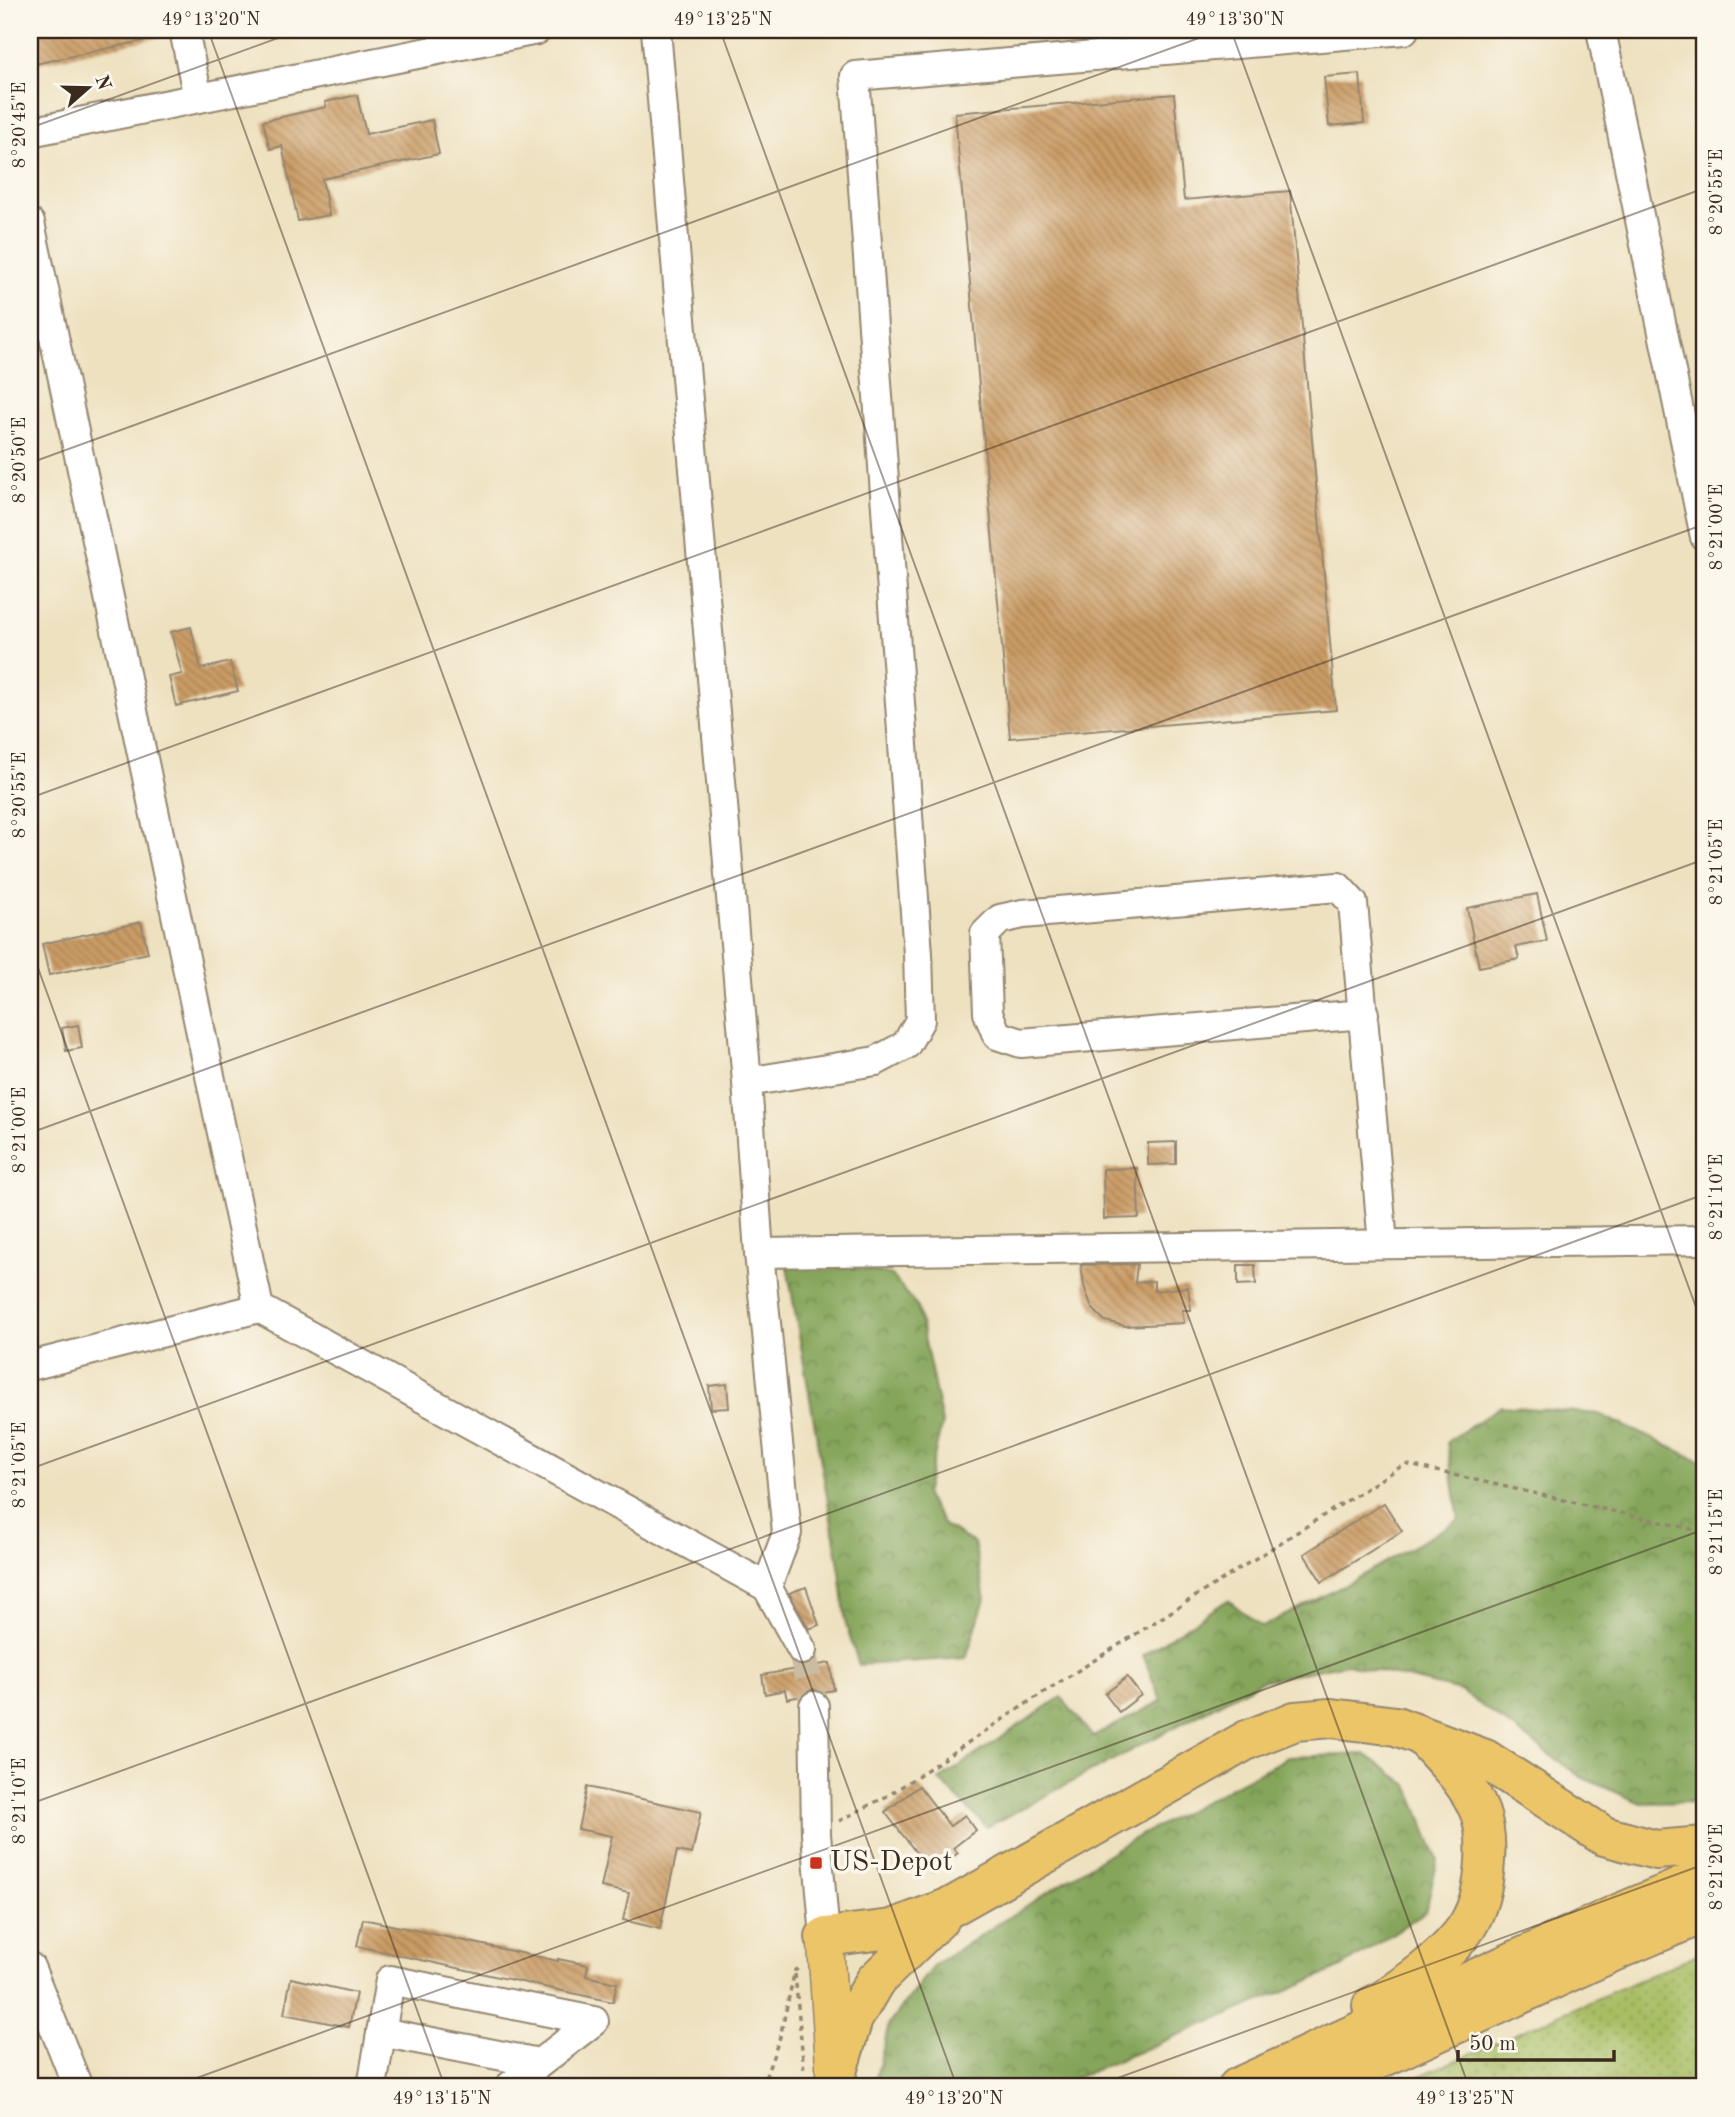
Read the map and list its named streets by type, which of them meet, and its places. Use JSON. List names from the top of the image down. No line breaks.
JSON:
{"places":{"transit":["US-Depot"]},"scale_bar":"50 m","north":"right","coordinates":["49°13'20\"N","49°13'25\"N","49°13'30\"N","8°20'45\"E","8°20'55\"E","8°20'50\"E","8°21'00\"E","8°21'05\"E","8°21'10\"E","8°21'15\"E","8°21'20\"E","49°13'15\"N"]}
